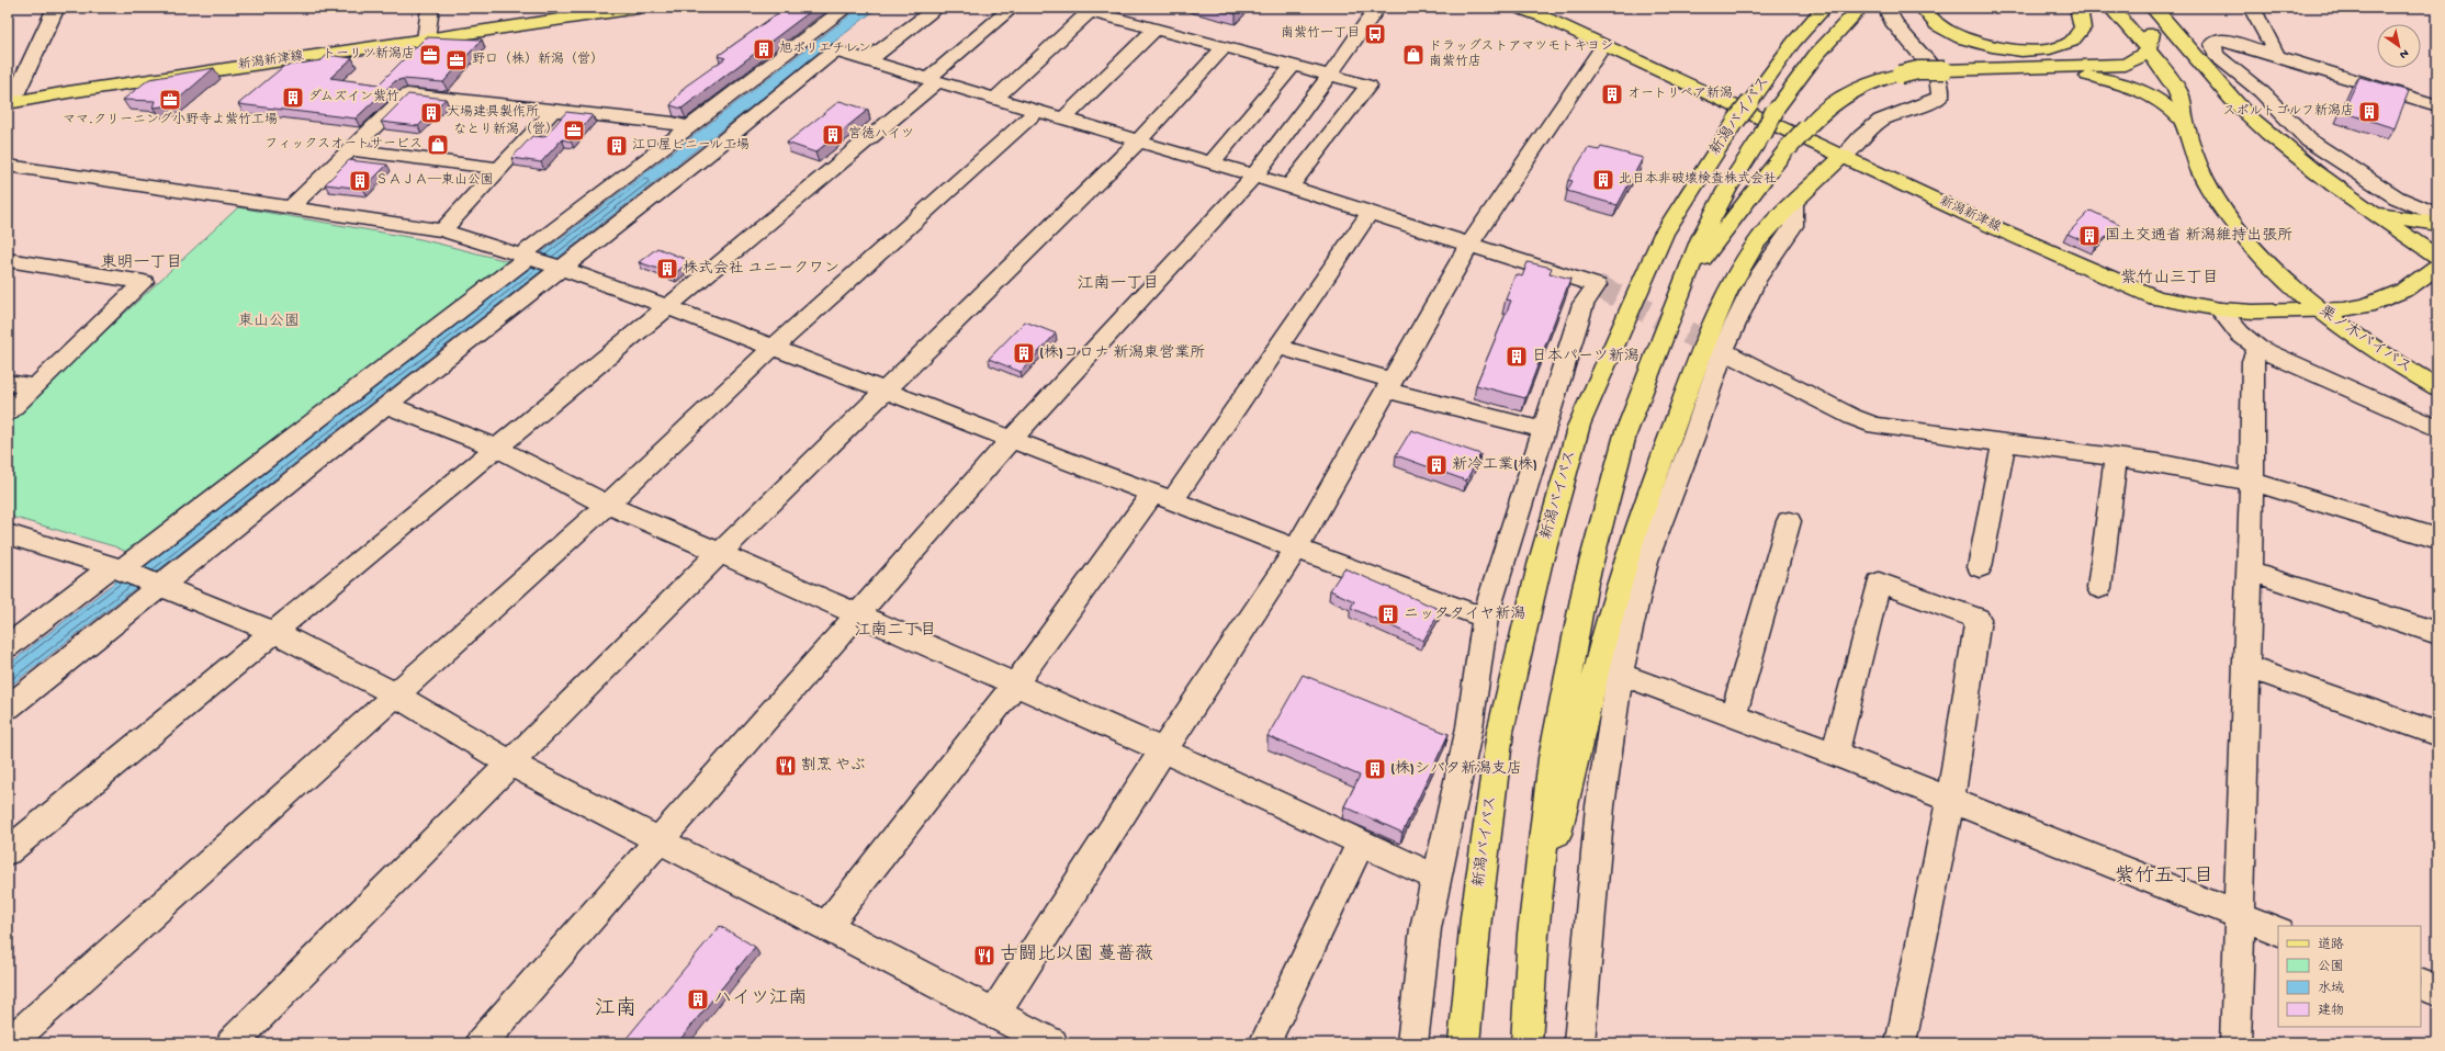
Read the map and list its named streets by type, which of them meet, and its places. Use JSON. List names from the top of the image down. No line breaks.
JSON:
{"streets":{"main road":["新潟新津線","新潟バイパス","栗ノ木バイパス"]},"crossings":[["新潟新津線","栗ノ木バイパス"]],"districts":["東明一丁目","紫竹山三丁目","江南一丁目","江南二丁目","紫竹五丁目","江南"],"parks":["東山公園"],"places":{"bus stop":["南紫竹一丁目"],"building":["旭ポリエチレン","オートリペア新潟","ダムズイン紫竹","スポルトゴルフ新潟店","大場建具製作所","宮徳ハイツ","江口屋ビニール工場","北日本非破壊検査株式会社","ＳＡＪＡ―東山公園","国土交通省 新潟維持出張所","株式会社 ユニークワン","(株)コロナ 新潟東営業所","日本パーツ新潟","新冷工業(株)","ニッタタイヤ新潟","(株)シバタ新潟支店","ハイツ江南"],"office":["トーリツ新潟店","野口（株）新潟（営）","ママ.クリーニング小野寺よ紫竹工場","なとり新潟（営）"],"shop":["ドラッグストアマツモトキヨシ 南紫竹店","フィックスオートサービス"],"restaurant":["割烹 やぶ","古闘比以園 蔓薔薇"]},"legend":["道路","公園","水域","建物"],"north":"bottom right"}
